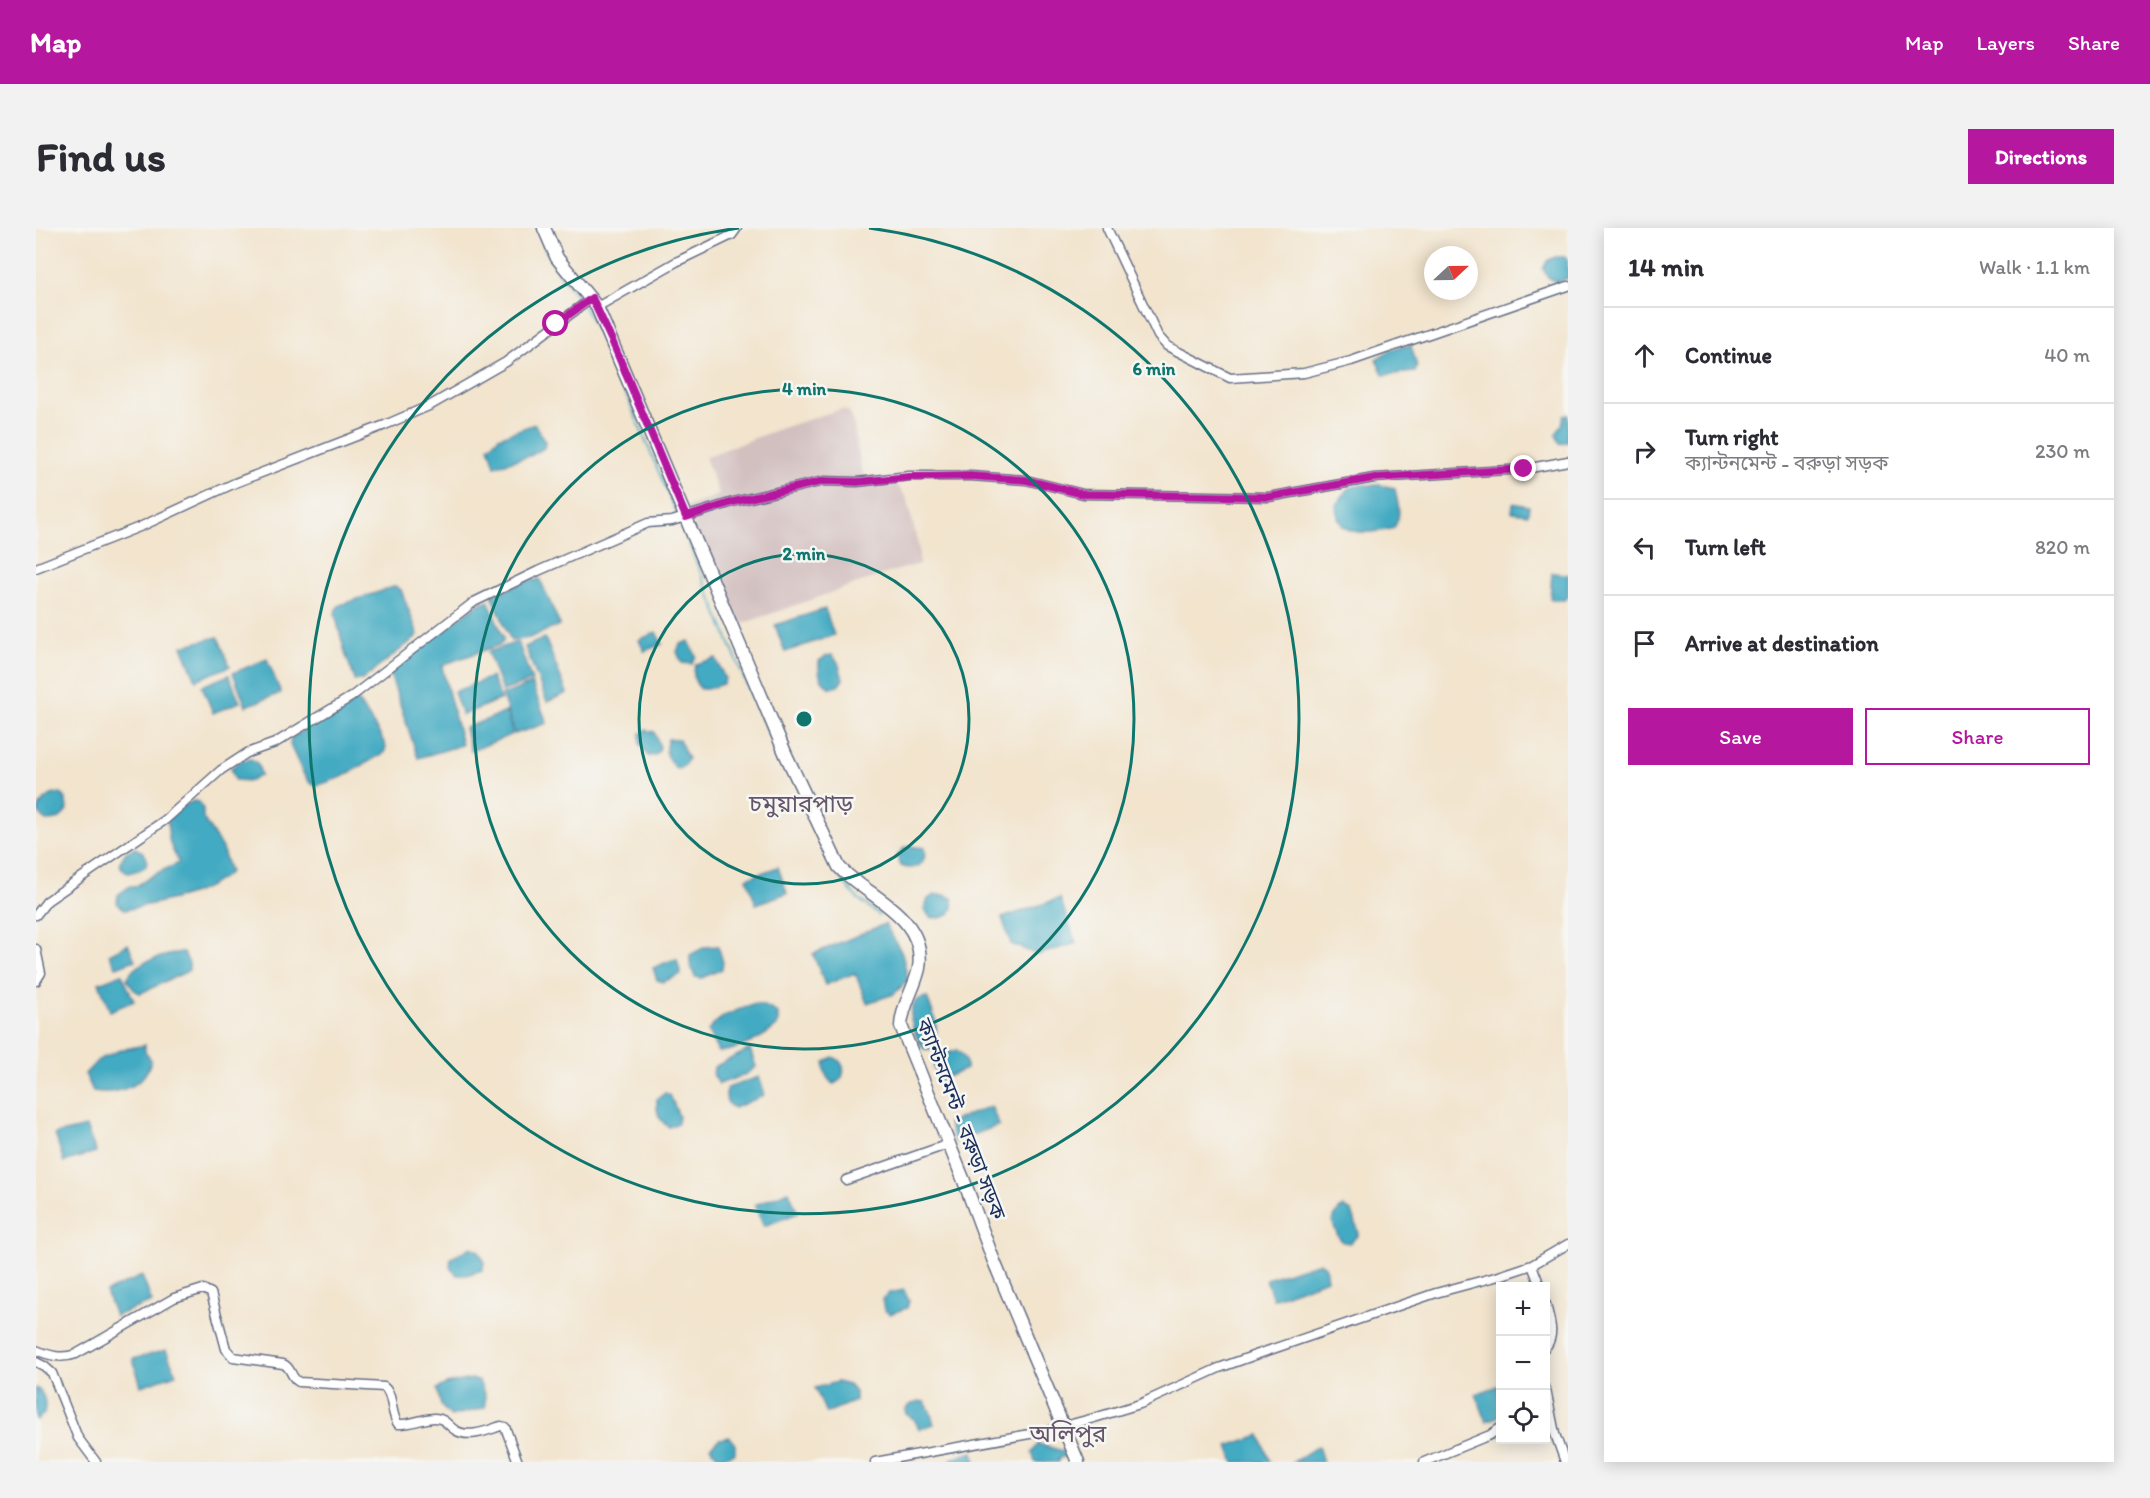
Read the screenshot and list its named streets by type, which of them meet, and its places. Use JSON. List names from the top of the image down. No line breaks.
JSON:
{"streets":{"main road":["ক্যান্টনমেন্ট - বরুড়া সড়ক"]},"districts":["চমুয়ারপাড়","অলিপুর"],"north":"right","page":{"header":"Map","nav":["Map","Layers","Share"],"buttons":["Directions",["Save","Share"]],"title":"Find us","heading":["14 min","Walk · 1.1 km"],"list":[["Continue","40 m"],["Turn right","ক্যান্টনমেন্ট - বরুড়া সড়ক","230 m"],["Turn left","820 m"],"Arrive at destination"],"map_buttons":["+","−"]},"rings":["6 min","4 min","2 min"]}
